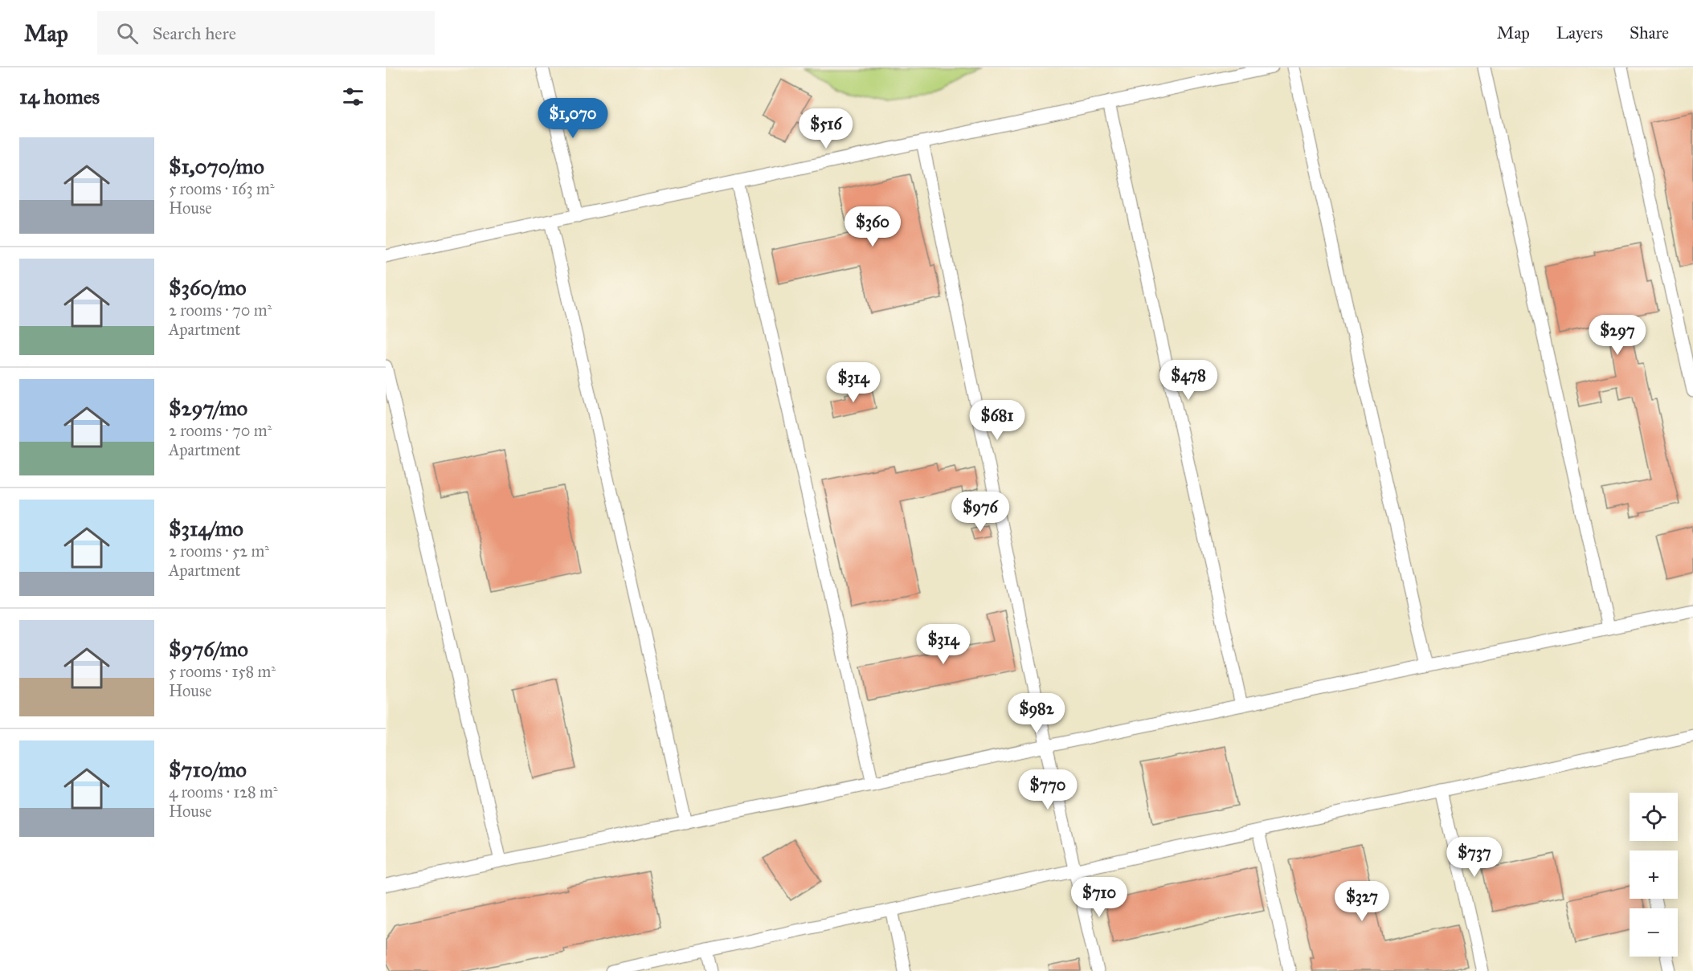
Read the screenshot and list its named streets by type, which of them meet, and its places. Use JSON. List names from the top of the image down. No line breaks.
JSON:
{"page":{"header":"Map","search":"Search here","nav":["Map","Layers","Share"],"heading":"14 homes","price":["$1,070","$516","$360","$297","$478","$314","$681","$976","$314","$982","$770","$737","$710","$327"],"list":[{"name":"$1,070/mo","note":"5 rooms · 163 m² · House"},{"name":"$360/mo","note":"2 rooms · 70 m² · Apartment"},{"name":"$297/mo","note":"2 rooms · 70 m² · Apartment"},{"name":"$314/mo","note":"2 rooms · 52 m² · Apartment"},{"name":"$976/mo","note":"5 rooms · 158 m² · House"},{"name":"$710/mo","note":"4 rooms · 128 m² · House"}],"map_buttons":["+","−"]}}
